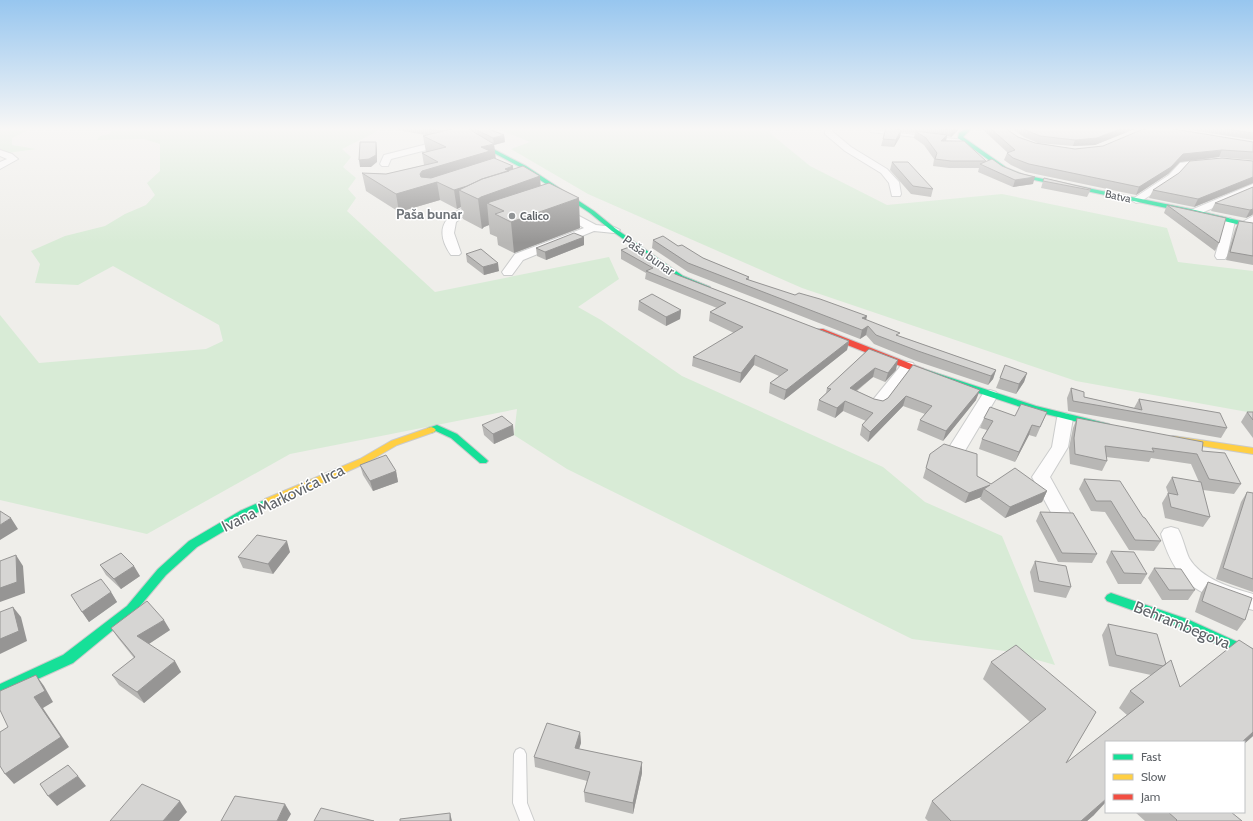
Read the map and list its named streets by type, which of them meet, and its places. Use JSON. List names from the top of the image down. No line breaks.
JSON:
{"streets":{"street":["Batva","Paša bunar","Ivana Markovića Irca","Behrambegova"]},"districts":["Paša bunar"],"places":["Calico"],"legend":["Fast","Slow","Jam"]}
